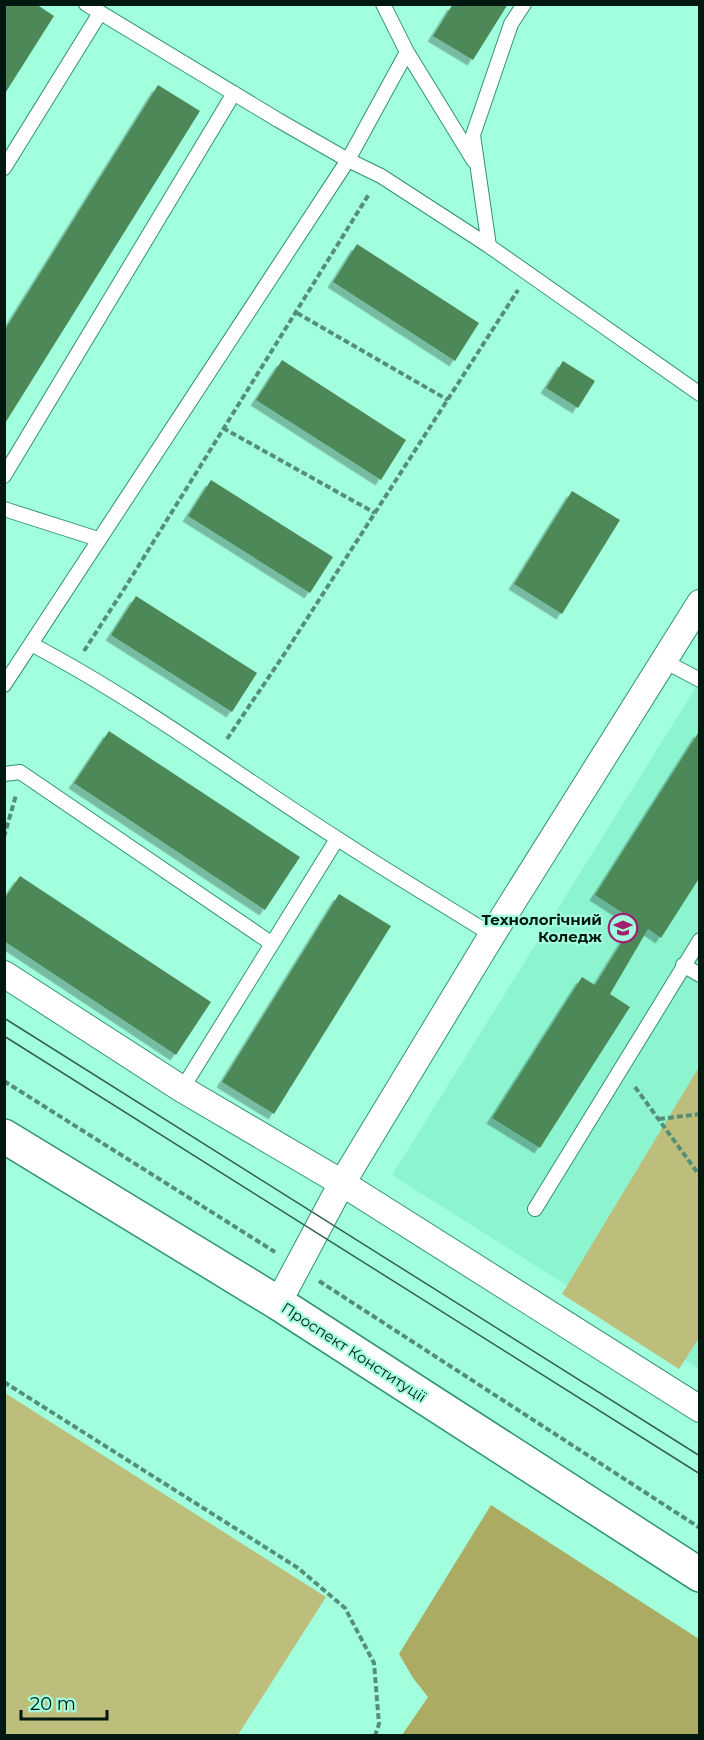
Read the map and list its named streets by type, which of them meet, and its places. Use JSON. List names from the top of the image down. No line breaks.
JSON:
{"streets":{"street":["Проспект Конституції"]},"places":{"school or university":["Технологічний Коледж"]},"scale_bar":"20 m"}
